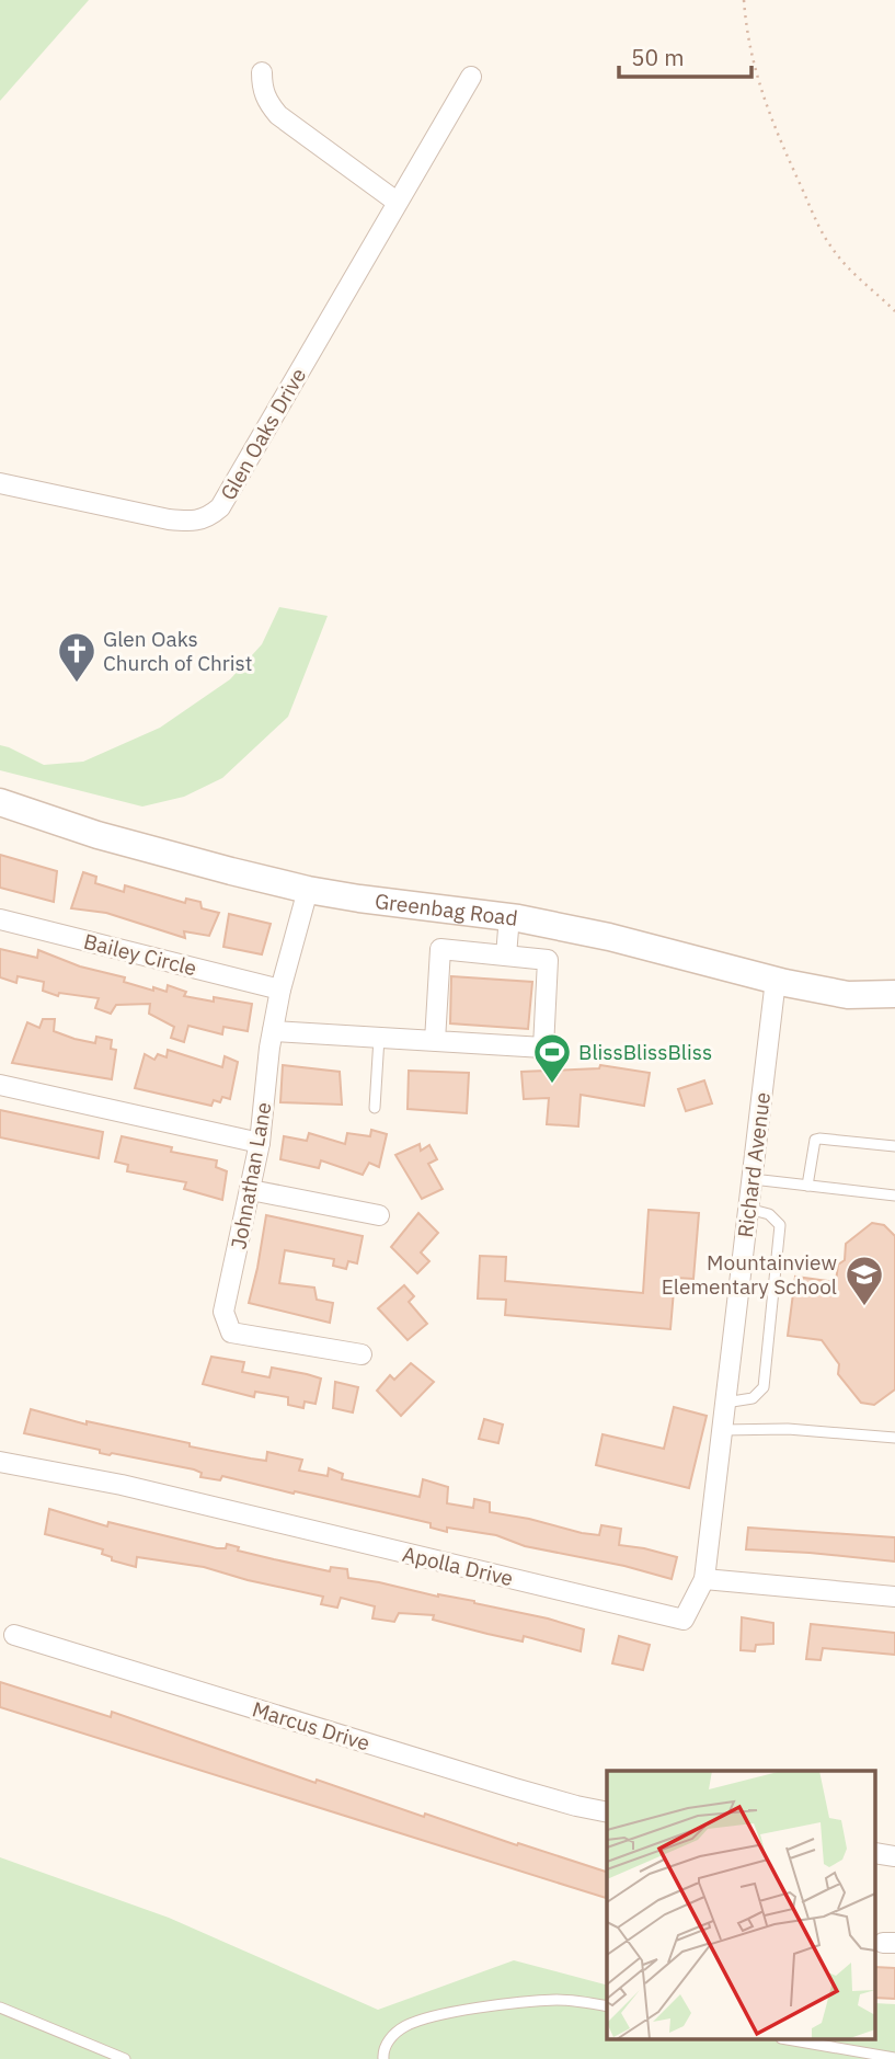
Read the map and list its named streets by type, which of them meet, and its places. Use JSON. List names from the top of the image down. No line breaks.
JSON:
{"streets":{"main road":["Greenbag Road"],"street":["Glen Oaks Drive","Bailey Circle","Richard Avenue","Johnathan Lane","Apolla Drive","Marcus Drive"]},"crossings":[["Greenbag Road","Richard Avenue"],["Greenbag Road","Johnathan Lane"],["Bailey Circle","Johnathan Lane"],["Richard Avenue","Apolla Drive"]],"places":{"church":["Glen Oaks Church of Christ"],"sports":["BlissBlissBliss"],"school or university":["Mountainview Elementary School"]},"scale_bar":"50 m"}
